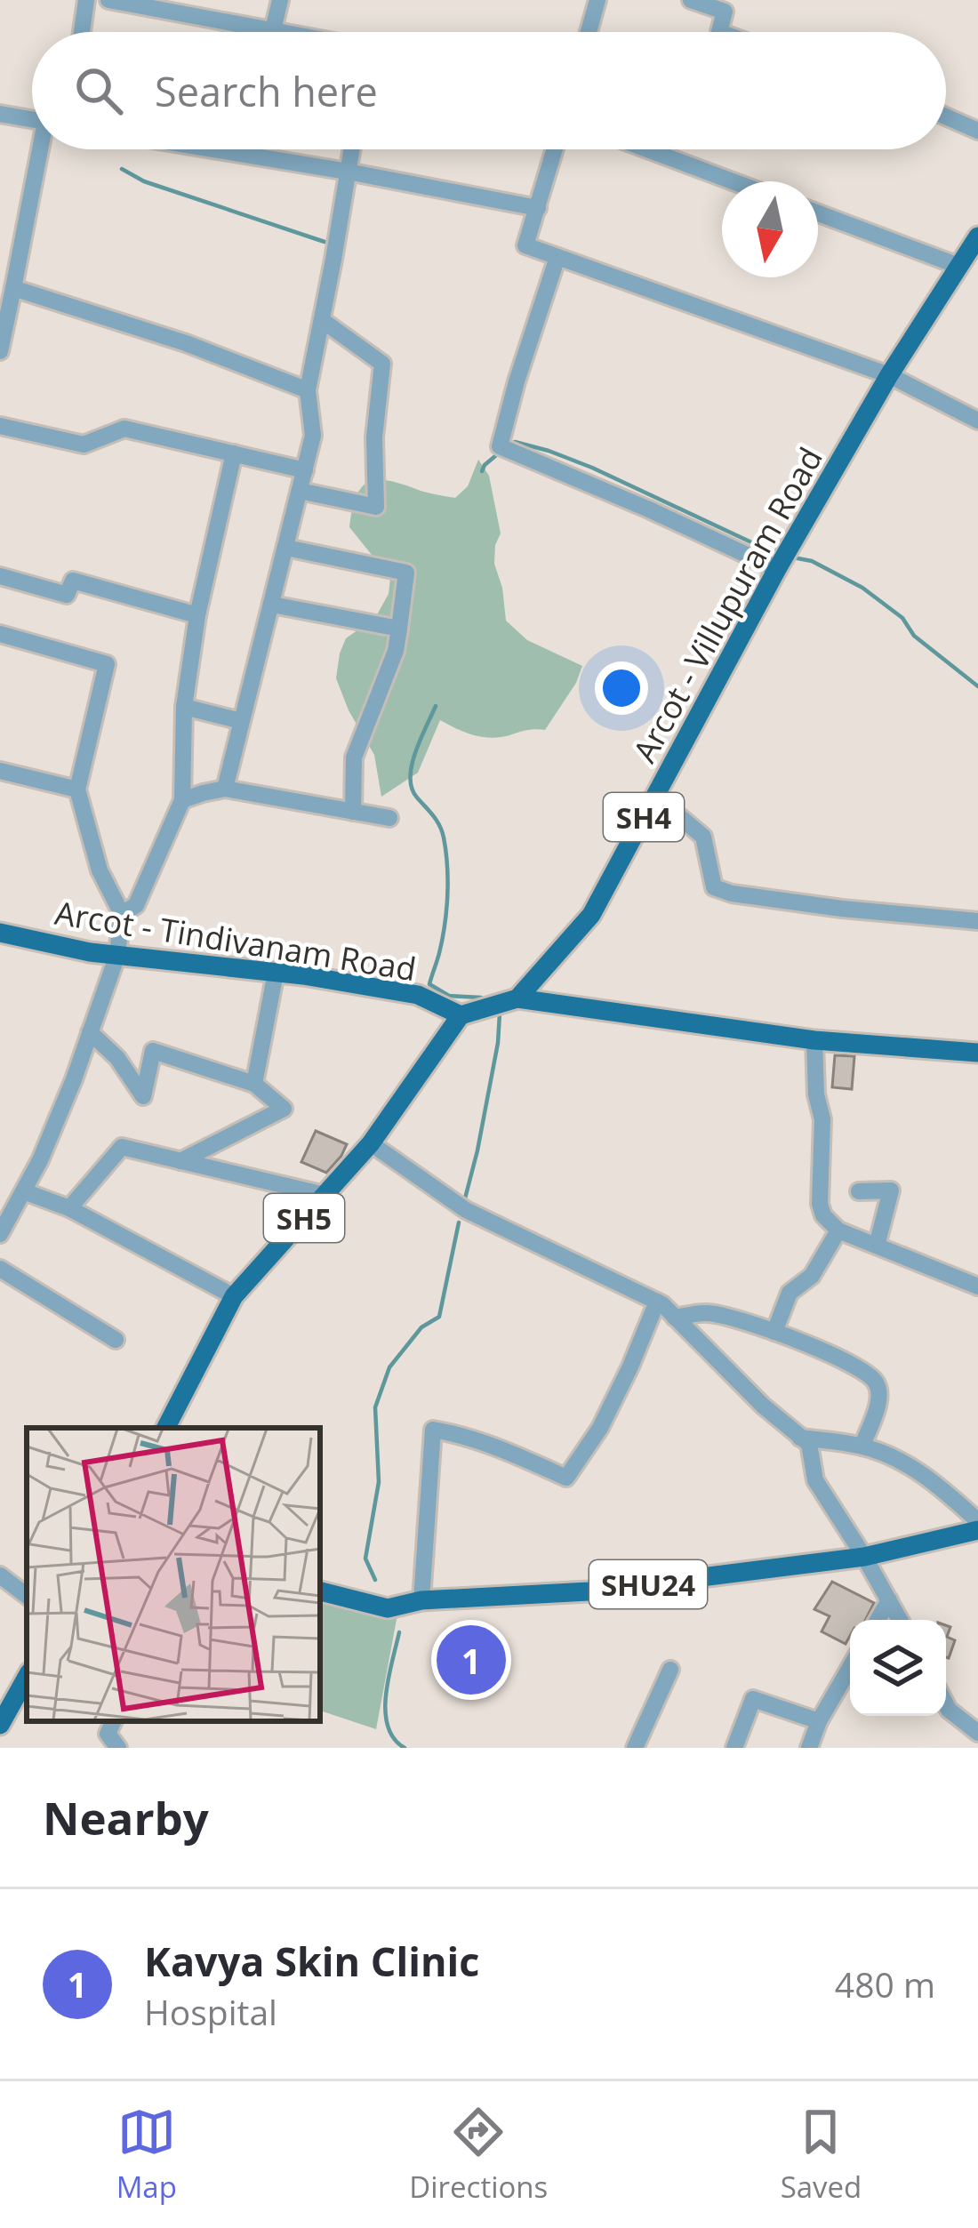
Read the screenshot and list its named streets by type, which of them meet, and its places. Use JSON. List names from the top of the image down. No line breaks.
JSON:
{"streets":{"main road":["Arcot - Villupuram Road","SH4","Arcot - Tindivanam Road","SH5","SHU24"]},"crossings":[["Arcot - Tindivanam Road","SH5"]],"north":"bottom","page":{"search":"Search here","pins":"1","heading":"Nearby","list":[{"mark":"1","name":"Kavya Skin Clinic","note":"Hospital","value":"480 m"}],"nav":["Map","Directions","Saved"]}}
